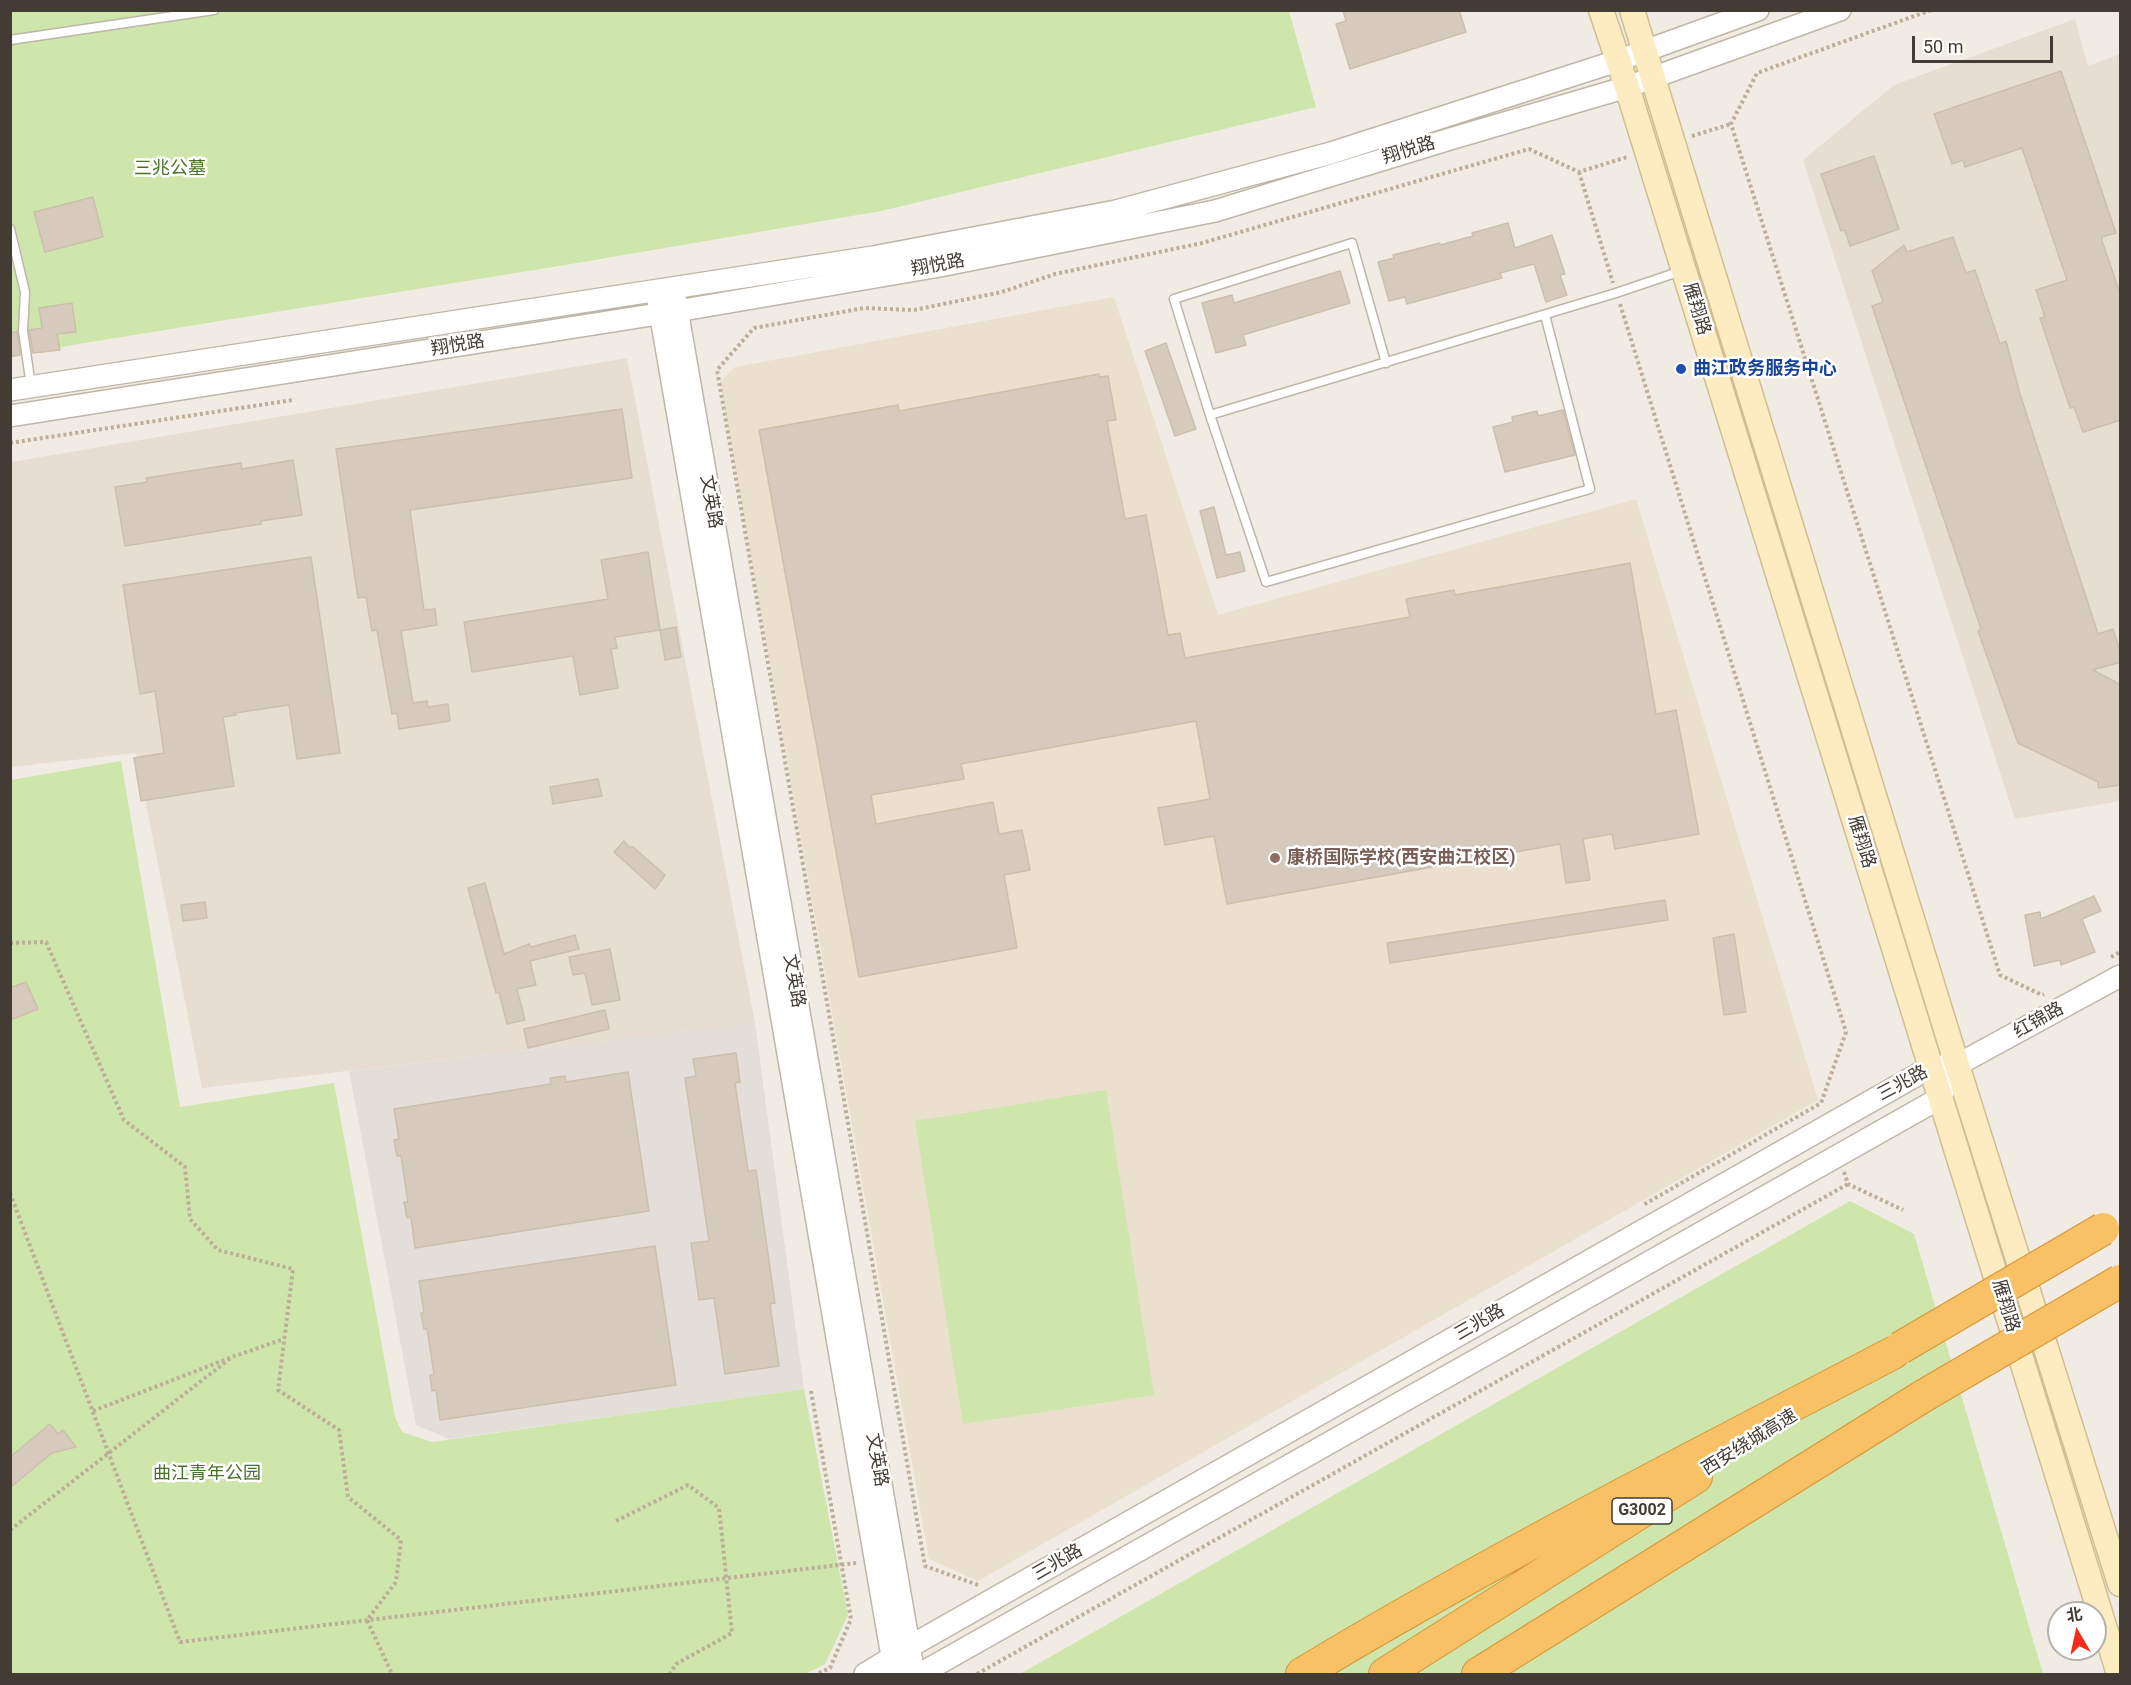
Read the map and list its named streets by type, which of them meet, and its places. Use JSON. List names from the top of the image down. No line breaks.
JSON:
{"streets":{"highway":["西安绕城高速","G3002"],"main road":["雁翔路"],"street":["翔悦路","文英路","红锦路","三兆路"]},"crossings":[["翔悦路","雁翔路"],["翔悦路","文英路"],["雁翔路","红锦路"],["雁翔路","三兆路"],["文英路","三兆路"],["红锦路","三兆路"]],"parks":["三兆公墓","曲江青年公园"],"places":["曲江政务服务中心","康桥国际学校(西安曲江校区)"],"scale_bar":"50 m","north":"top"}
